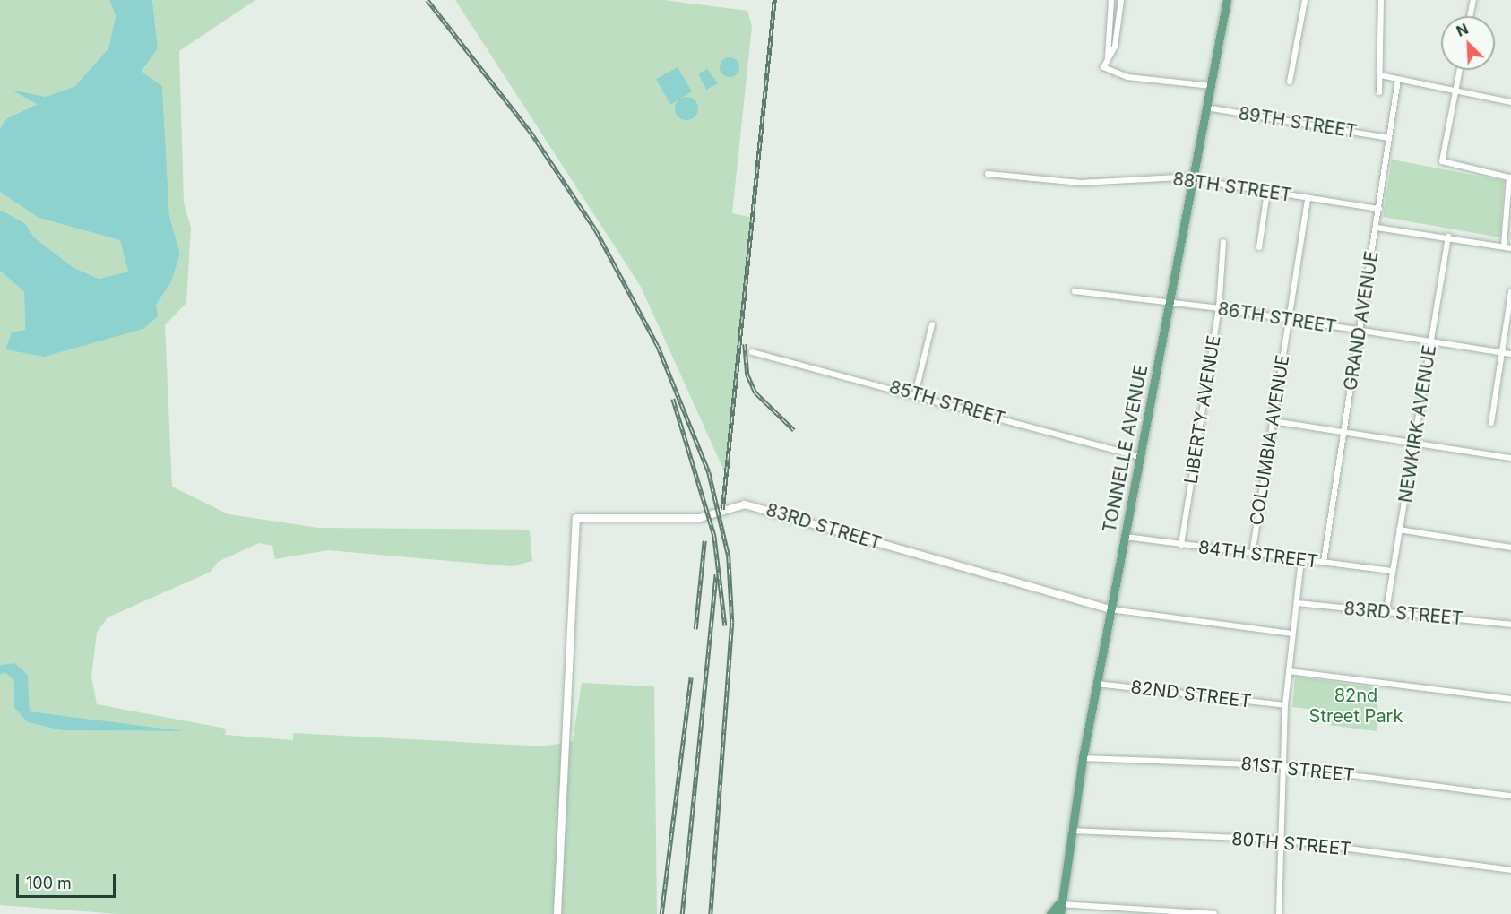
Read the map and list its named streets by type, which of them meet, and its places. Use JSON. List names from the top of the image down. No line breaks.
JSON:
{"streets":{"main road":["TONNELLE AVENUE"],"street":["89TH STREET","88TH STREET","86TH STREET","GRAND AVENUE","85TH STREET","LIBERTY AVENUE","NEWKIRK AVENUE","COLUMBIA AVENUE","83RD STREET","84TH STREET","82ND STREET","81ST STREET","80TH STREET"]},"crossings":[["89TH STREET","GRAND AVENUE"],["89TH STREET","TONNELLE AVENUE"],["88TH STREET","GRAND AVENUE"],["88TH STREET","COLUMBIA AVENUE"],["88TH STREET","TONNELLE AVENUE"],["86TH STREET","GRAND AVENUE"],["86TH STREET","LIBERTY AVENUE"],["86TH STREET","NEWKIRK AVENUE"],["86TH STREET","COLUMBIA AVENUE"],["86TH STREET","TONNELLE AVENUE"],["GRAND AVENUE","84TH STREET"],["85TH STREET","TONNELLE AVENUE"],["LIBERTY AVENUE","84TH STREET"],["NEWKIRK AVENUE","83RD STREET"],["NEWKIRK AVENUE","84TH STREET"],["COLUMBIA AVENUE","84TH STREET"],["TONNELLE AVENUE","83RD STREET"],["TONNELLE AVENUE","84TH STREET"],["TONNELLE AVENUE","82ND STREET"],["TONNELLE AVENUE","81ST STREET"],["TONNELLE AVENUE","80TH STREET"]],"parks":["82nd Street Park"],"scale_bar":"100 m","north":"top left"}
